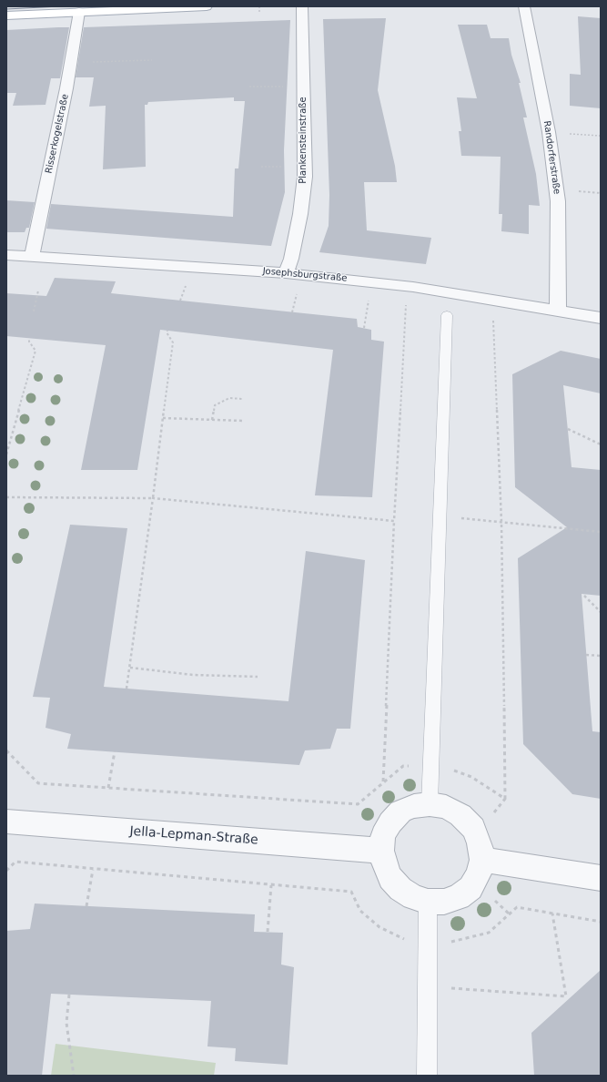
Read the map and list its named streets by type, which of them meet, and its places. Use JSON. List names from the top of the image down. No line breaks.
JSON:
{"streets":{"street":["Risserkogelstraße","Plankensteinstraße","Randorferstraße","Josephsburgstraße","Jella-Lepman-Straße"]},"crossings":[["Risserkogelstraße","Josephsburgstraße"],["Plankensteinstraße","Josephsburgstraße"],["Randorferstraße","Josephsburgstraße"]]}
